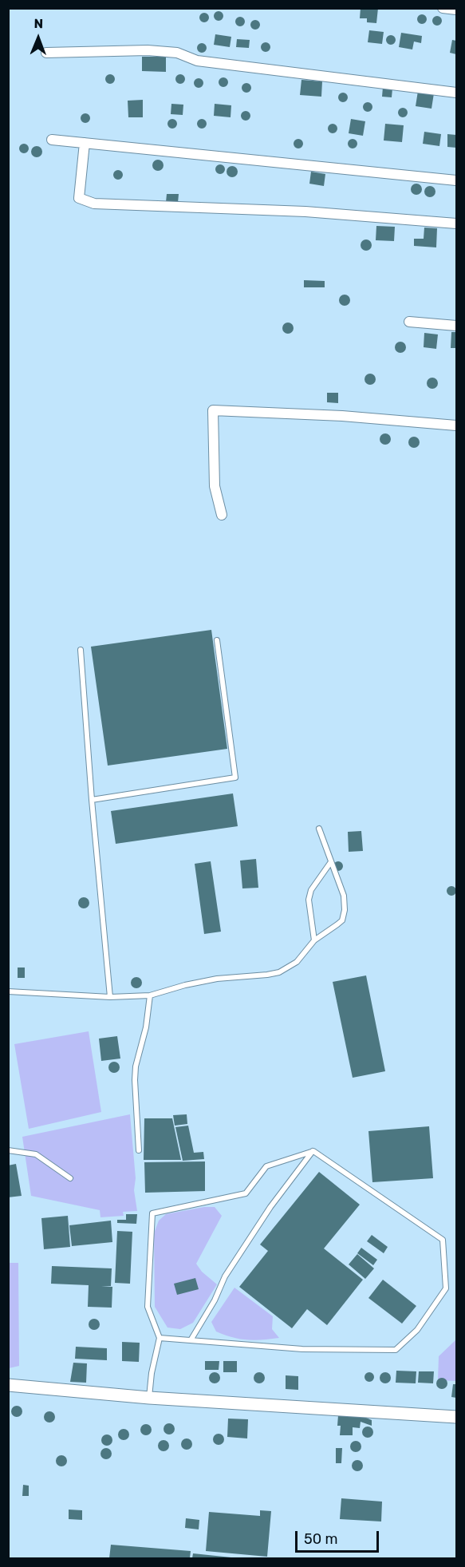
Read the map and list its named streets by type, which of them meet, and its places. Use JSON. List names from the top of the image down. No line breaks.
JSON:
{"scale_bar":"50 m","north":"top"}
